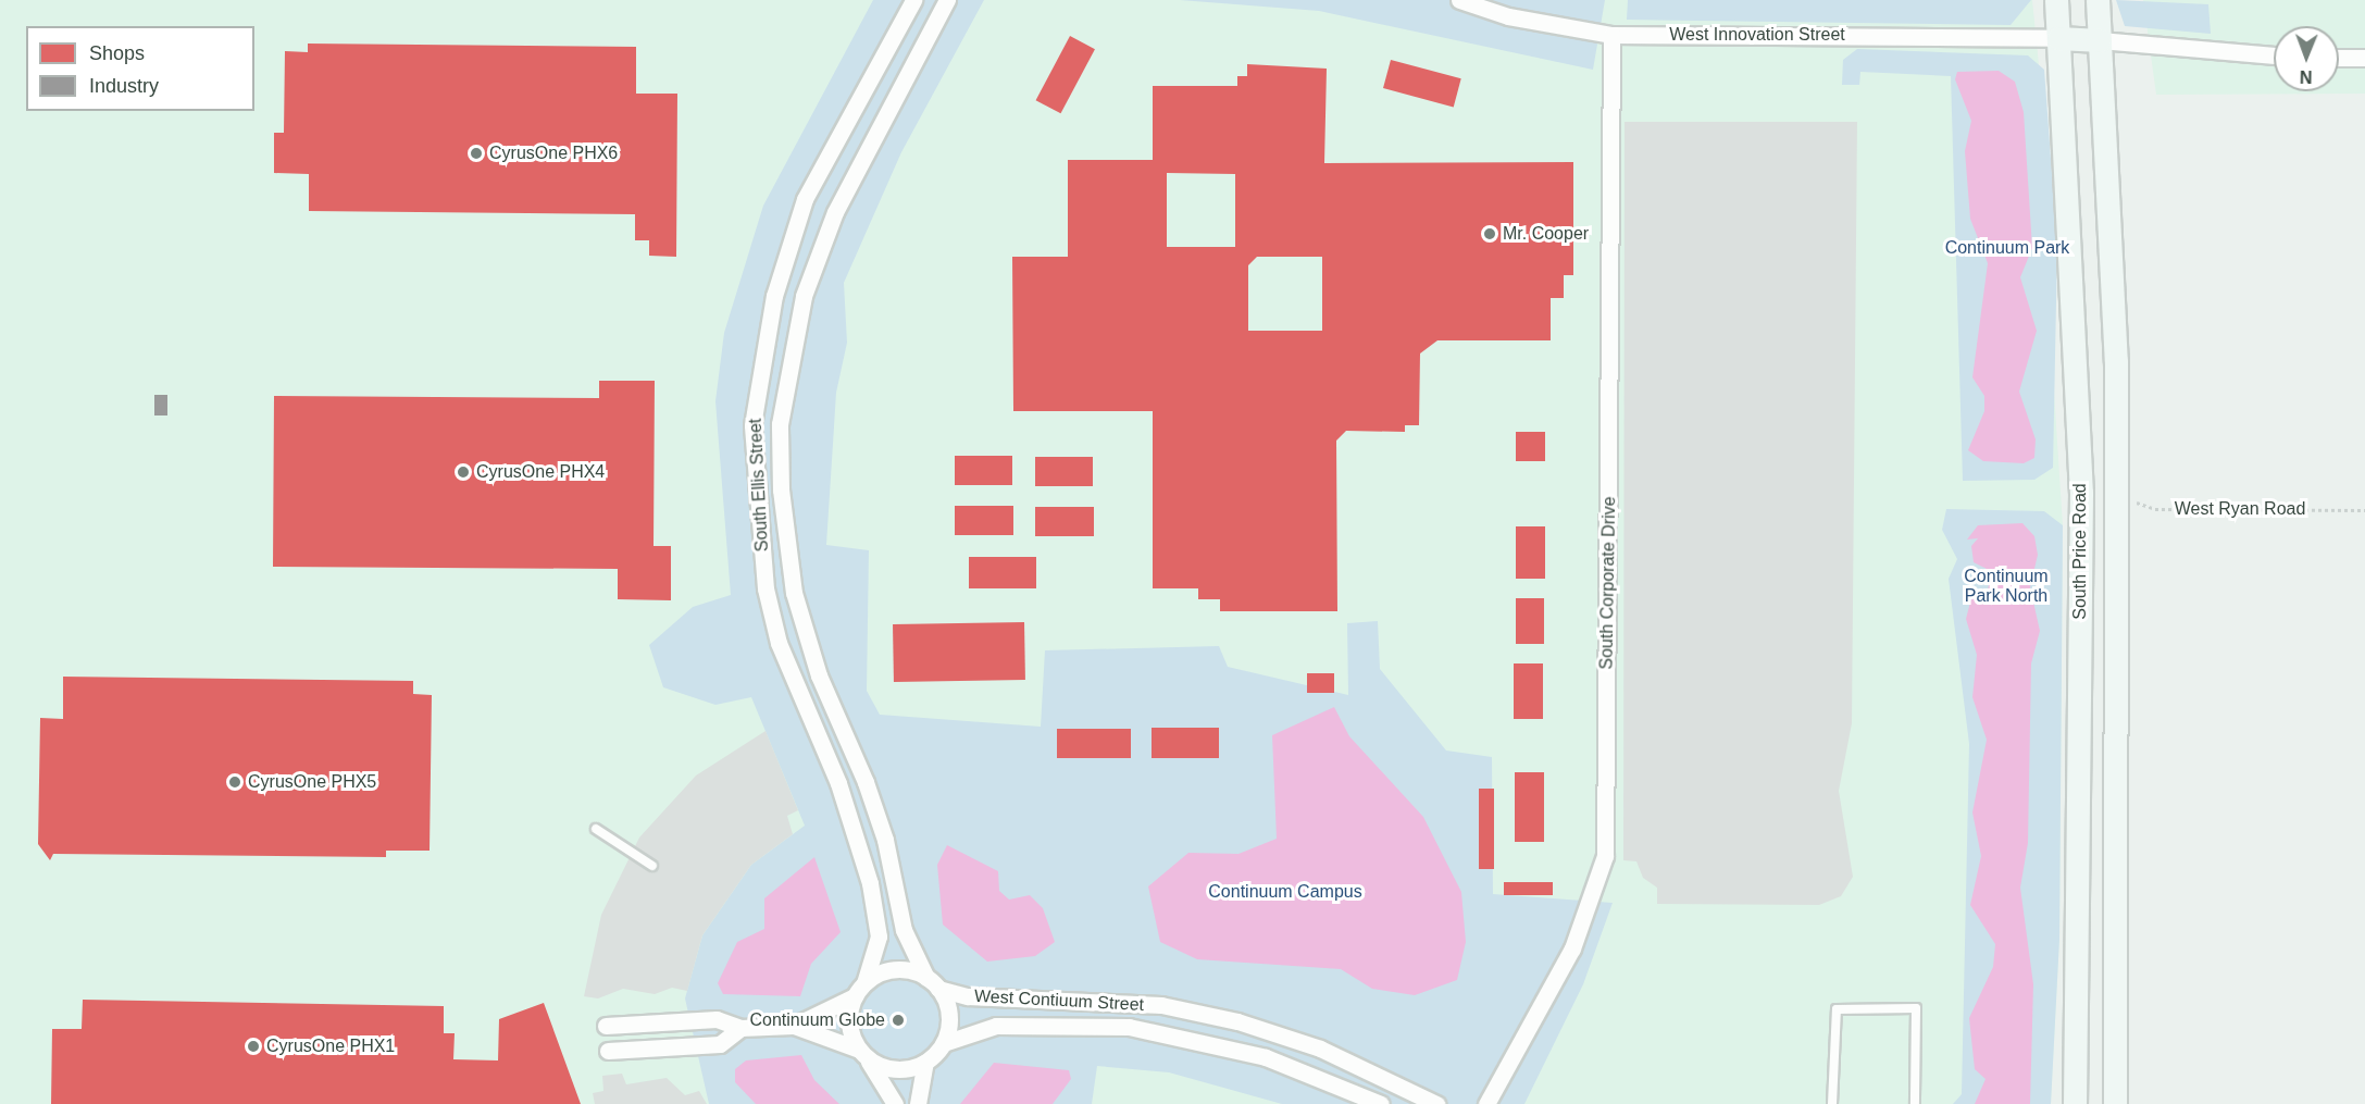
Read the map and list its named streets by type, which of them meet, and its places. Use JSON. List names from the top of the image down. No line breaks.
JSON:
{"streets":{"main road":["South Price Road"],"street":["West Innovation Street","South Ellis Street","South Corporate Drive","West Contiuum Street"],"path":["West Ryan Road"]},"crossings":[["West Innovation Street","South Price Road"],["West Innovation Street","South Corporate Drive"],["South Ellis Street","West Contiuum Street"],["West Ryan Road","South Price Road"]],"parks":["Continuum Park","Continuum Park North","Continuum Campus"],"places":["CyrusOne PHX6","Mr. Cooper","CyrusOne PHX4","CyrusOne PHX5","Continuum Globe","CyrusOne PHX1"],"legend":["Shops","Industry"],"north":"bottom"}
